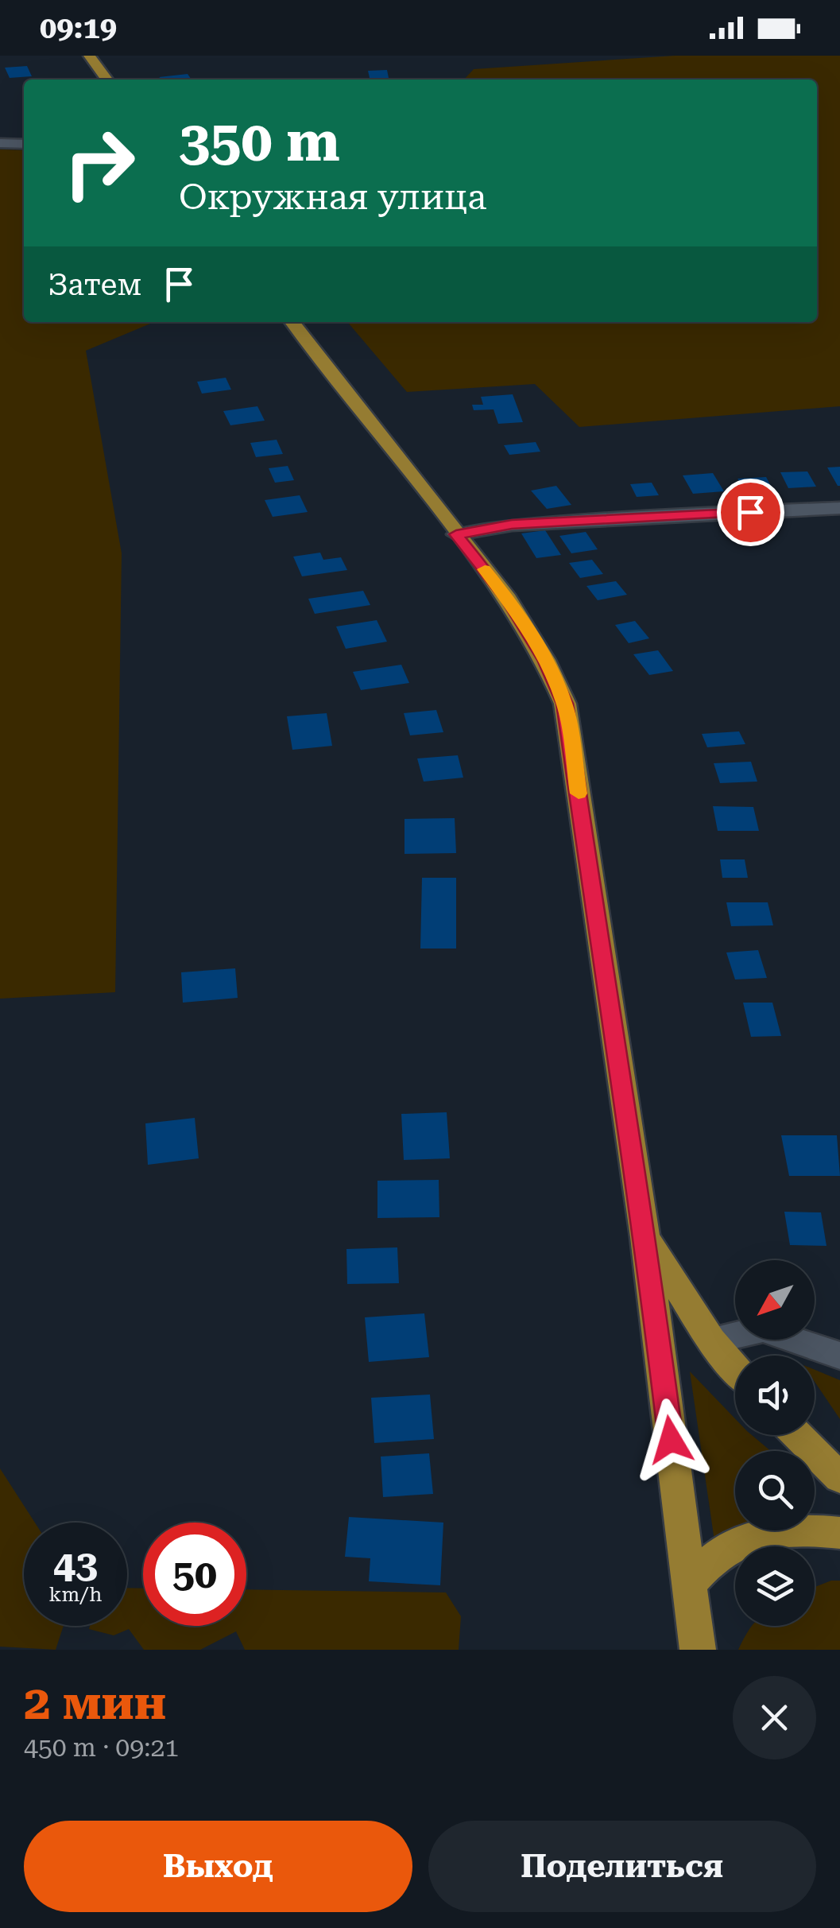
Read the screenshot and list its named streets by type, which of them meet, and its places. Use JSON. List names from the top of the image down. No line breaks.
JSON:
{"north":"bottom left","page":{"status":"09:19","turn":["350 m","Окружная улица"],"then":"Затем","speed":"43 km/h","limit":"50","heading":["2 мин","450 m · 09:21"],"buttons":["Выход","Поделиться"]}}
